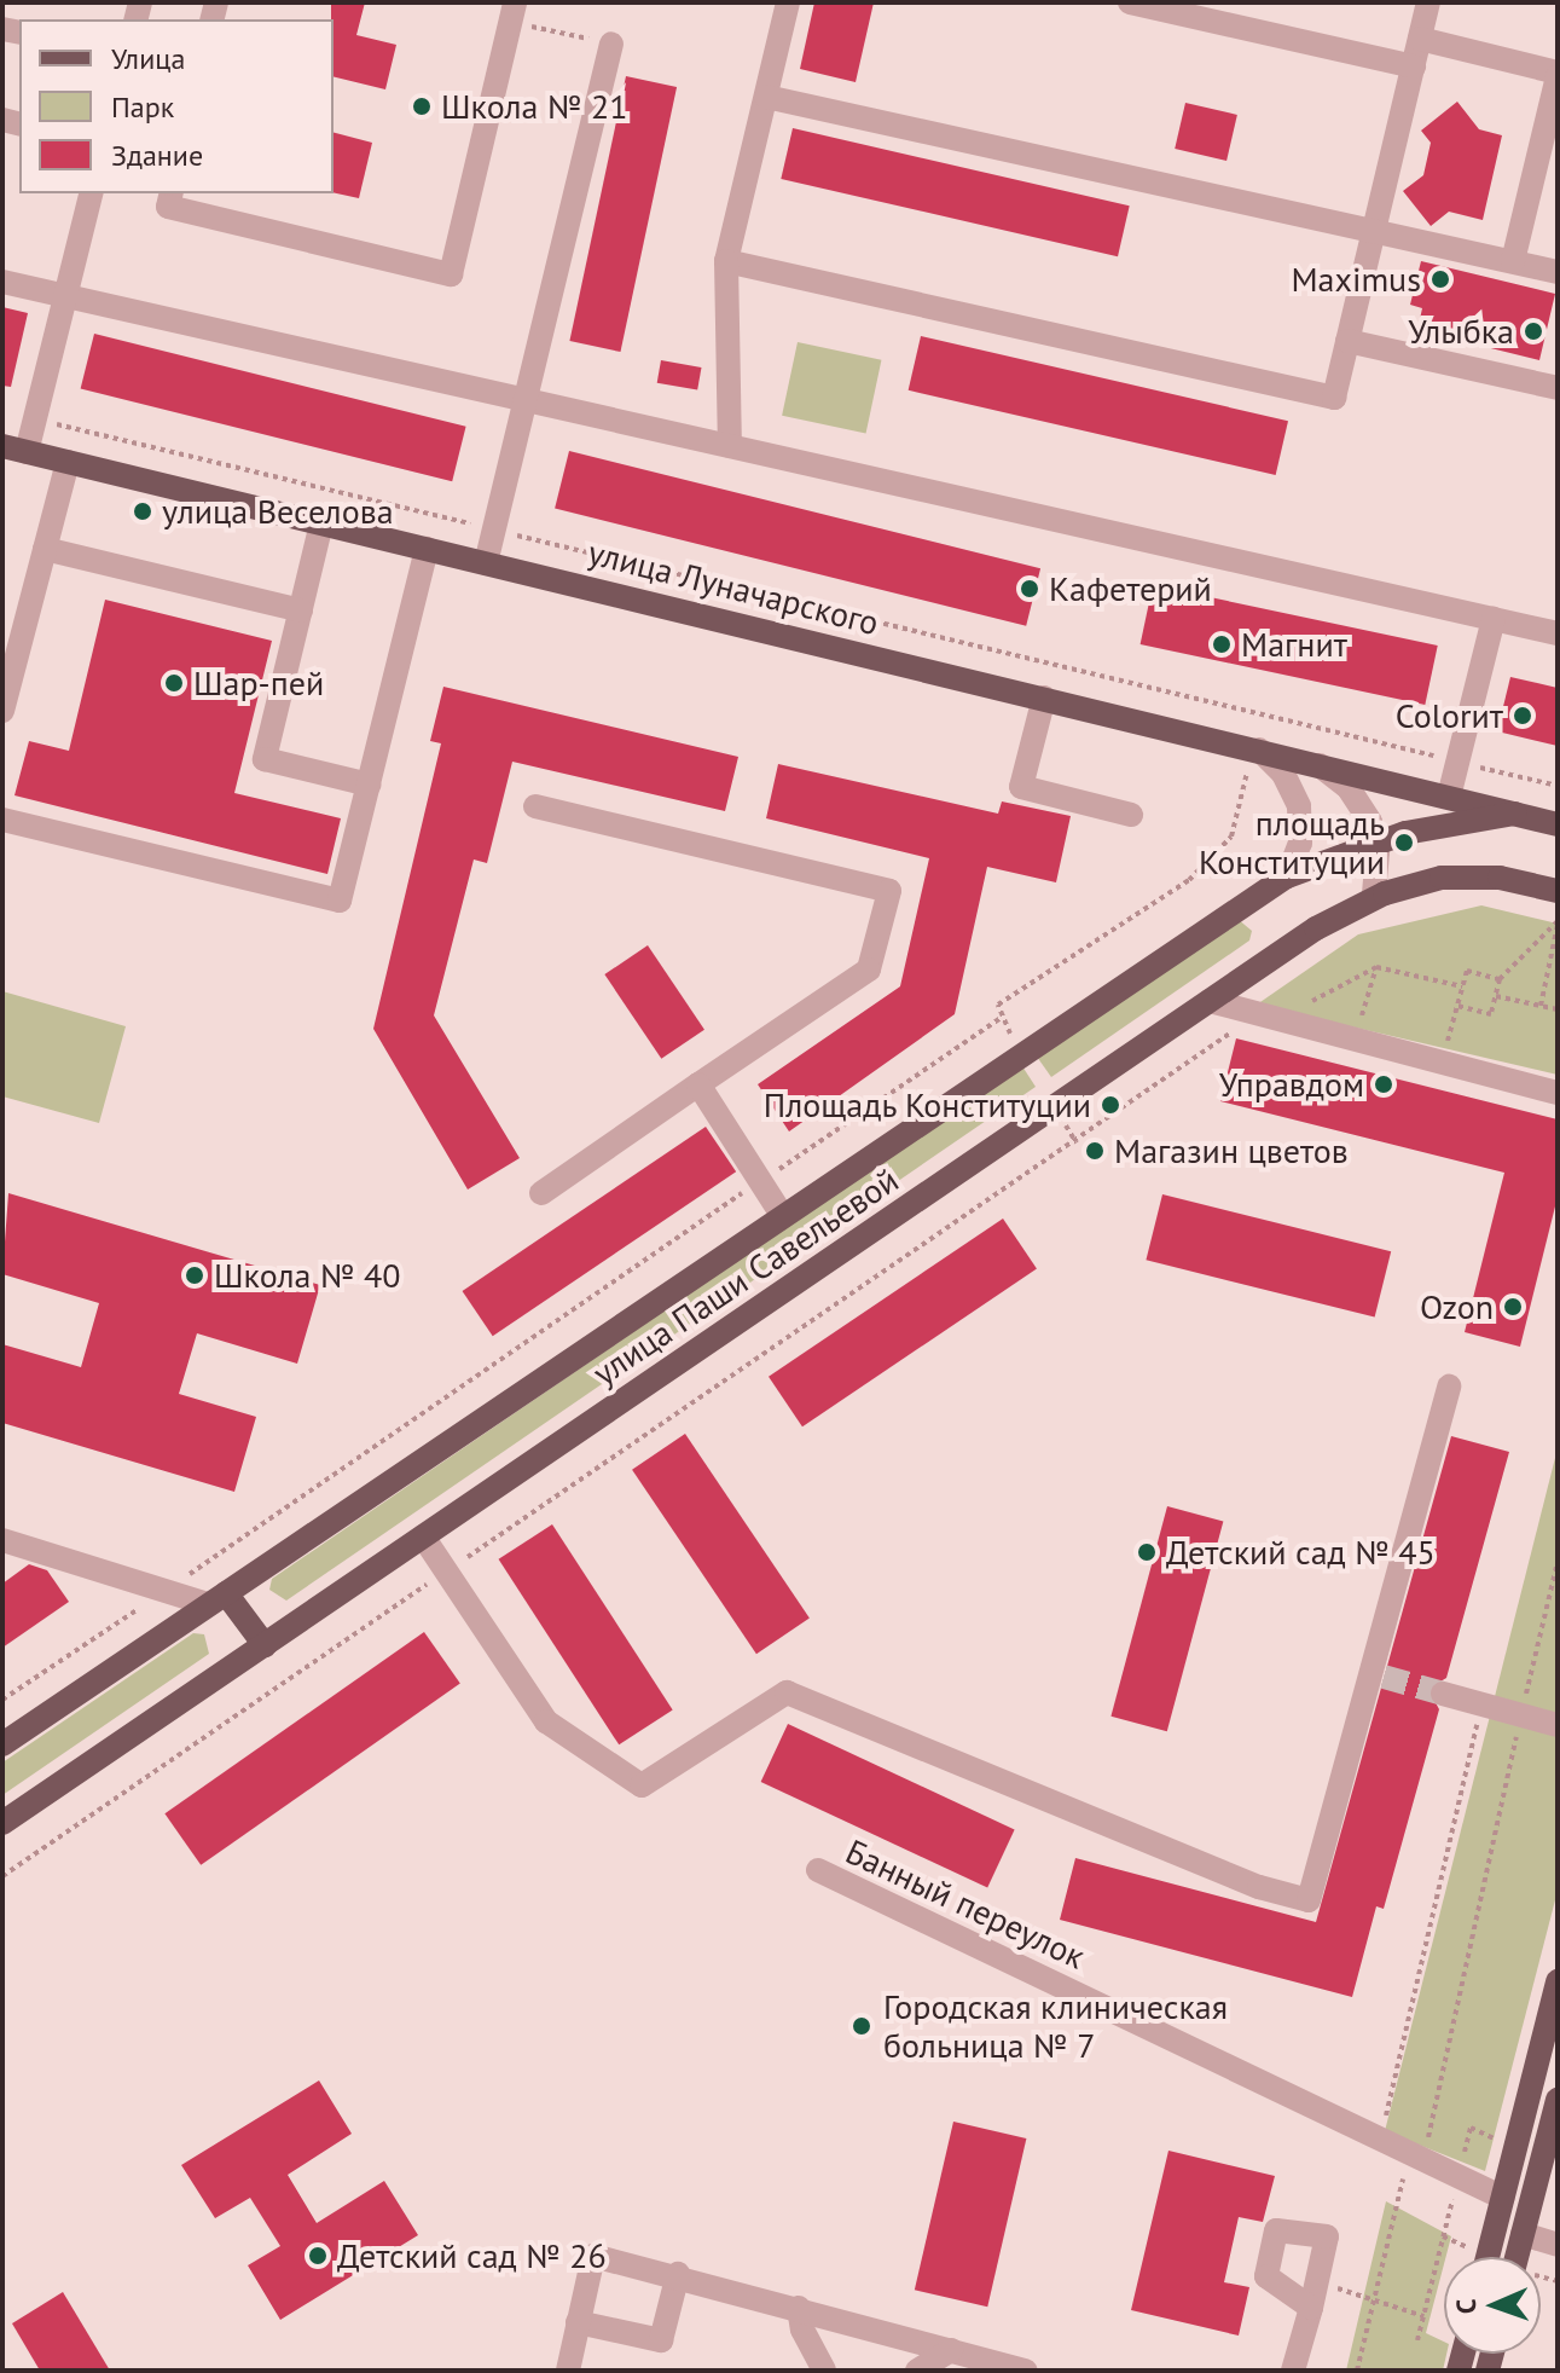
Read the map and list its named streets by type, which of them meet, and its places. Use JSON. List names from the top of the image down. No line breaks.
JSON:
{"streets":{"main road":["улица Луначарского","улица Паши Савельевой"],"street":["Банный переулок"]},"crossings":[["улица Луначарского","улица Паши Савельевой"]],"places":["Школа № 21","Maximus","Улыбка","улица Веселова","Кафетерий","Магнит","Шар-пей","Colorит","площадь Конституции","Управдом","Площадь Конституции","Магазин цветов","Школа № 40","Ozon","Детский сад № 45","Городская клиническая больница № 7","Детский сад № 26"],"legend":["Улица","Парк","Здание"],"north":"left"}
